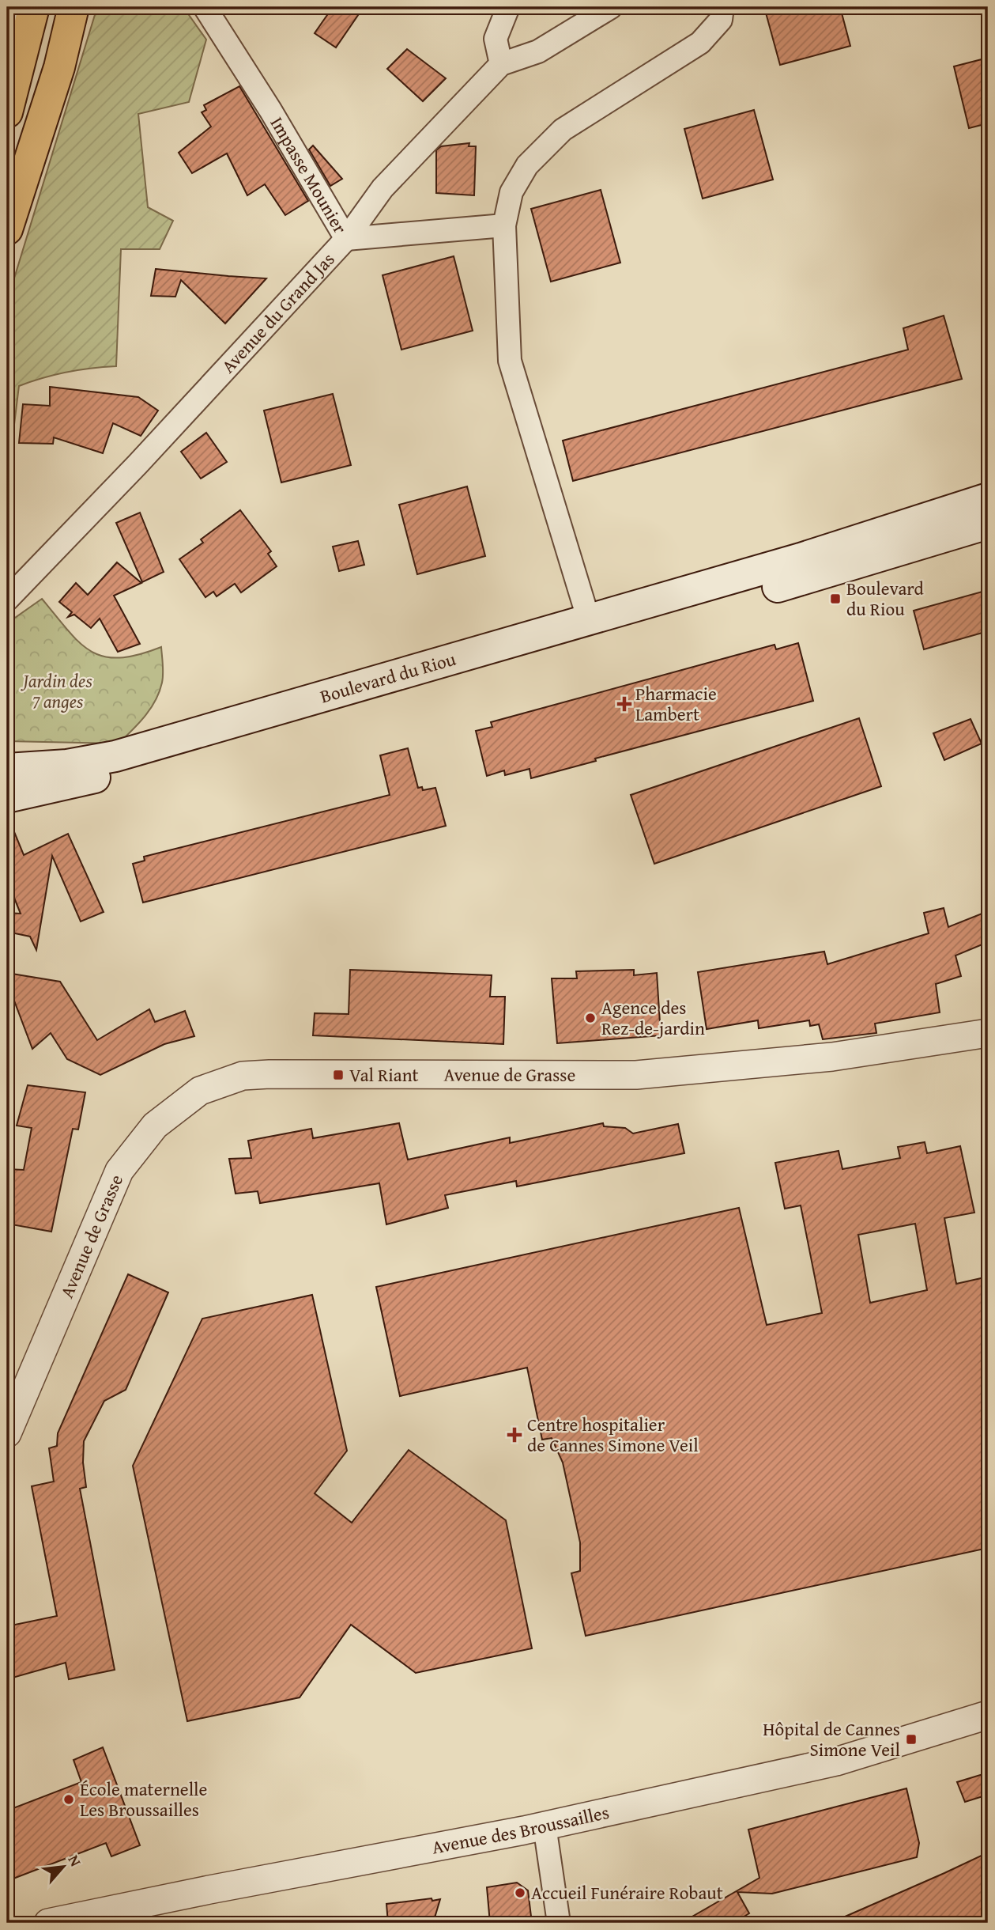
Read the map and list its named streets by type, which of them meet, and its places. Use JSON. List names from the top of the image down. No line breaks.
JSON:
{"streets":{"main road":["Boulevard du Riou"],"street":["Impasse Mounier","Avenue du Grand Jas","Avenue de Grasse","Avenue des Broussailles"]},"crossings":[["Impasse Mounier","Avenue du Grand Jas"]],"parks":["Jardin des 7 anges"],"places":{"transit":["Boulevard du Riou","Val Riant","Hôpital de Cannes Simone Veil"],"health":["Pharmacie Lambert","Centre hospitalier de Cannes Simone Veil"],"other":["Agence des Rez-de-jardin","École maternelle Les Broussailles","Accueil Funéraire Robaut"]},"north":"top right"}
